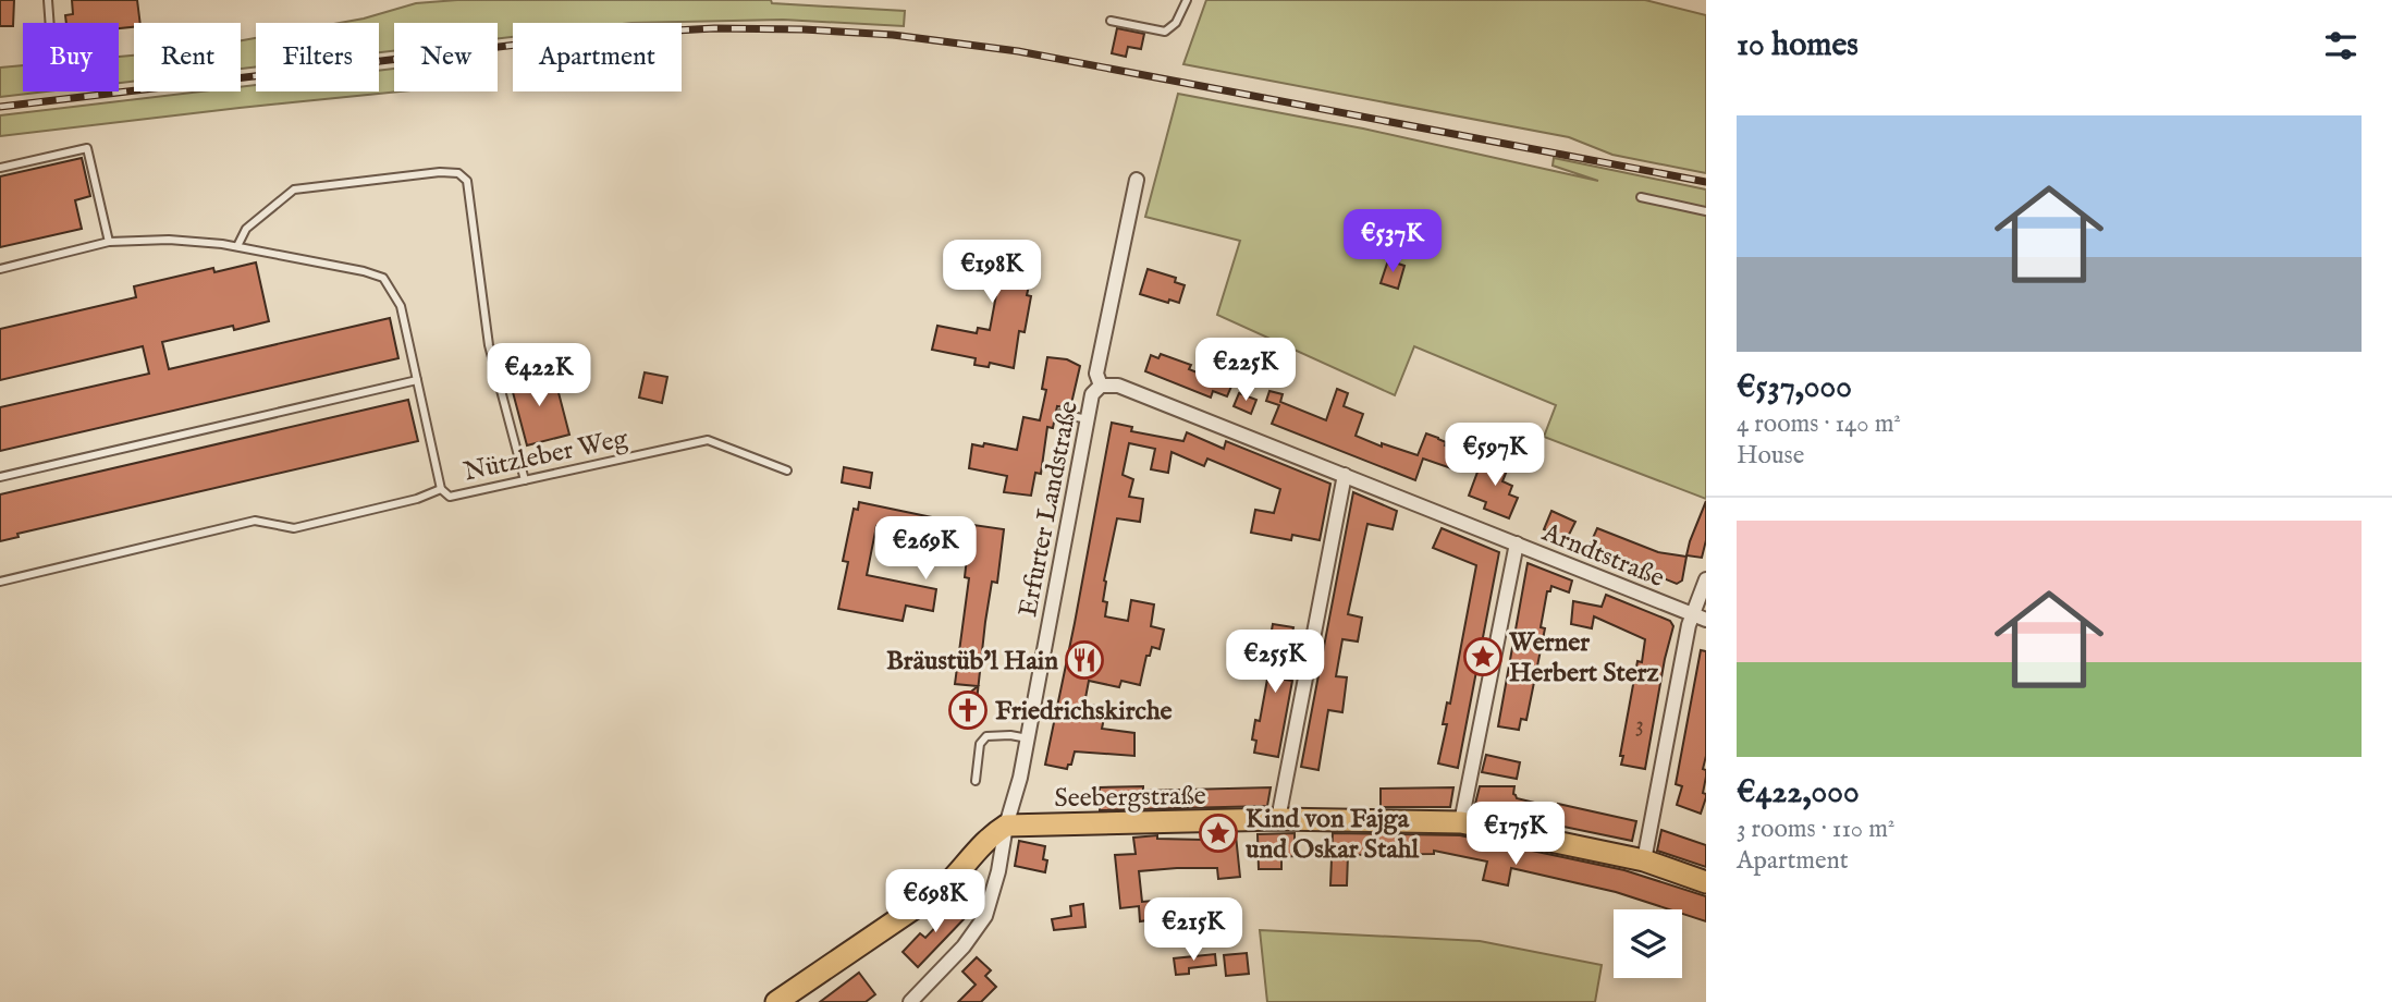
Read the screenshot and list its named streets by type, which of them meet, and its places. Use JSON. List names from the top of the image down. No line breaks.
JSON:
{"streets":{"main road":["Seebergstraße"],"street":["Erfurter Landstraße","Arndtstraße"],"lane":["Nützleber Weg"]},"crossings":[["Erfurter Landstraße","Arndtstraße"],["Erfurter Landstraße","Seebergstraße"]],"places":{"place":["Werner Herbert Sterz","Kind von Fajga und Oskar Stahl"],"restaurant":["Bräustüb'l Hain"],"church":["Friedrichskirche"]},"house_numbers":["3"],"page":{"heading":"10 homes","chip":["Buy","Rent","Filters","New","Apartment"],"list":[{"name":"€537,000","note":"4 rooms · 140 m² · House"},{"name":"€422,000","note":"3 rooms · 110 m² · Apartment"}],"price":["€537K","€198K","€225K","€422K","€597K","€269K","€255K","€175K","€698K","€215K"]}}
